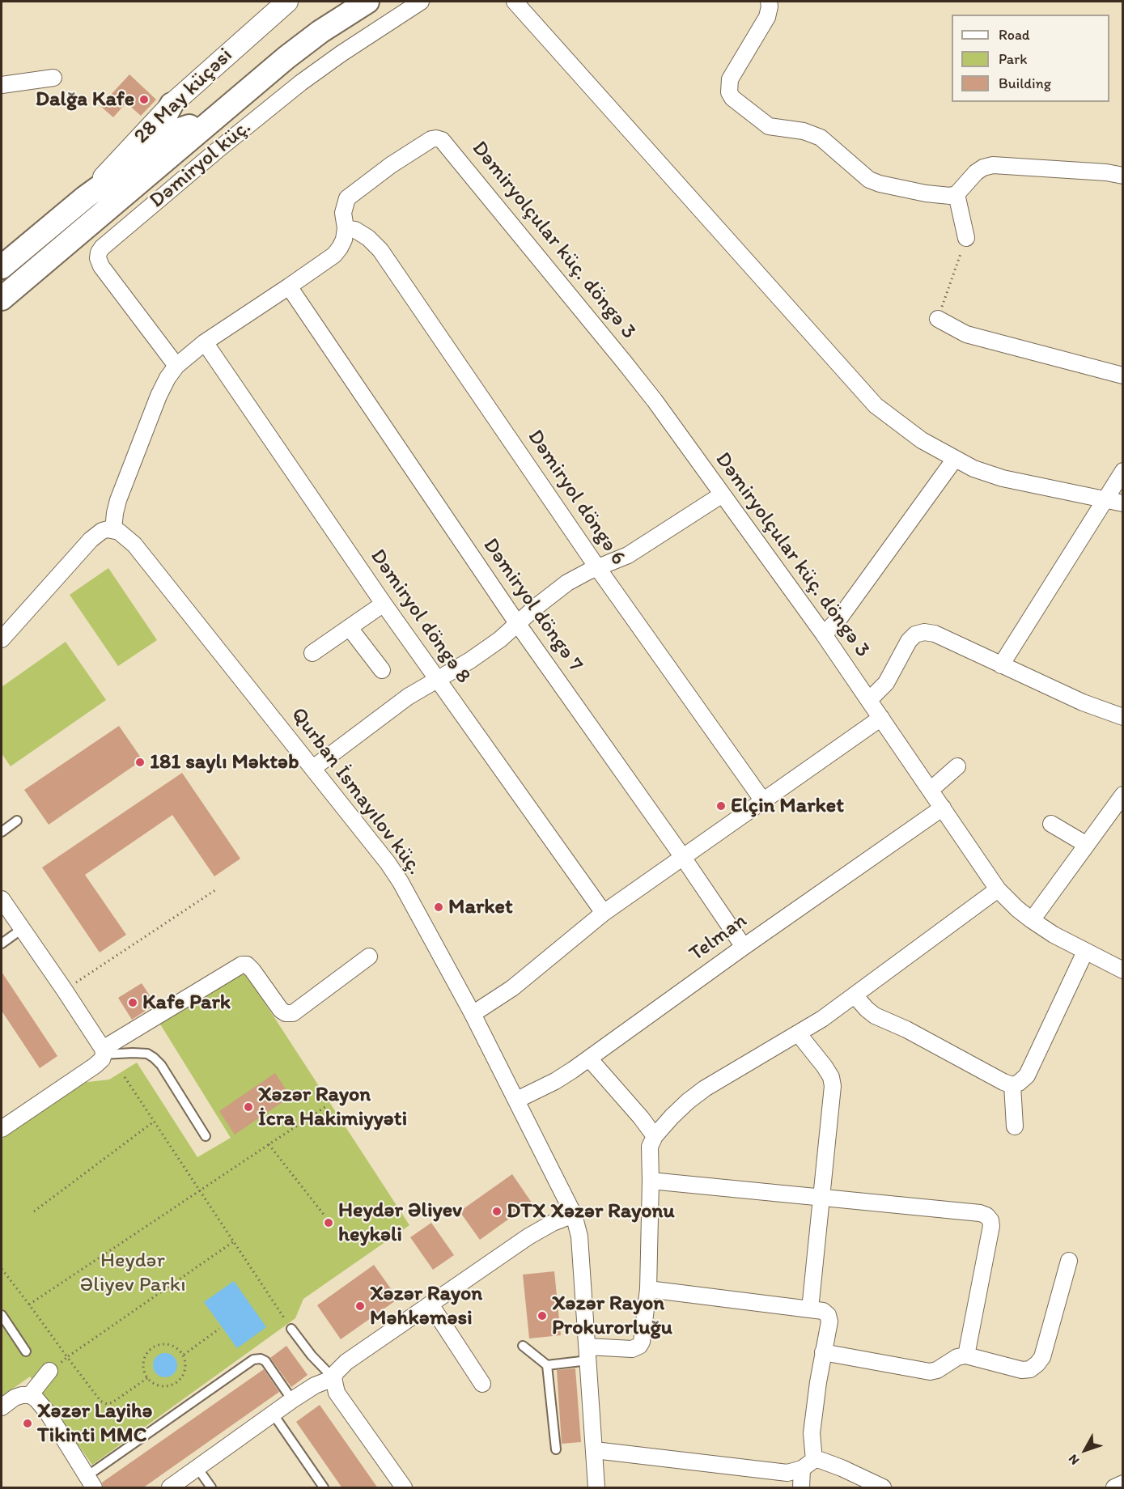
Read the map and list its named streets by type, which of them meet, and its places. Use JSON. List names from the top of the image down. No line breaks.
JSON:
{"streets":{"main road":["Dəmiryol küç."],"street":["28 May küçəsi","Dəmiryolçular küç. döngə 3","Dəmiryol döngə 6","Dəmiryol döngə 7","Dəmiryol döngə 8","Qurban İsmayılov küç.","Telman"]},"crossings":[["28 May küçəsi","Dəmiryol küç."],["Dəmiryolçular küç. döngə 3","Dəmiryol döngə 6"],["Dəmiryolçular küç. döngə 3","Telman"],["Dəmiryol döngə 7","Telman"],["Qurban İsmayılov küç.","Telman"]],"parks":["Heydər Əliyev Parkı"],"places":["Dalğa Kafe","181 saylı Məktəb","Elçin Market","Market","Kafe Park","Xəzər Rayon İcra Hakimiyyəti","DTX Xəzər Rayonu","Heydər Əliyev heykəli","Xəzər Rayon Məhkəməsi","Xəzər Rayon Prokurorluğu","Xəzər Layihə Tikinti MMC"],"legend":["Road","Park","Building"],"north":"bottom left"}
